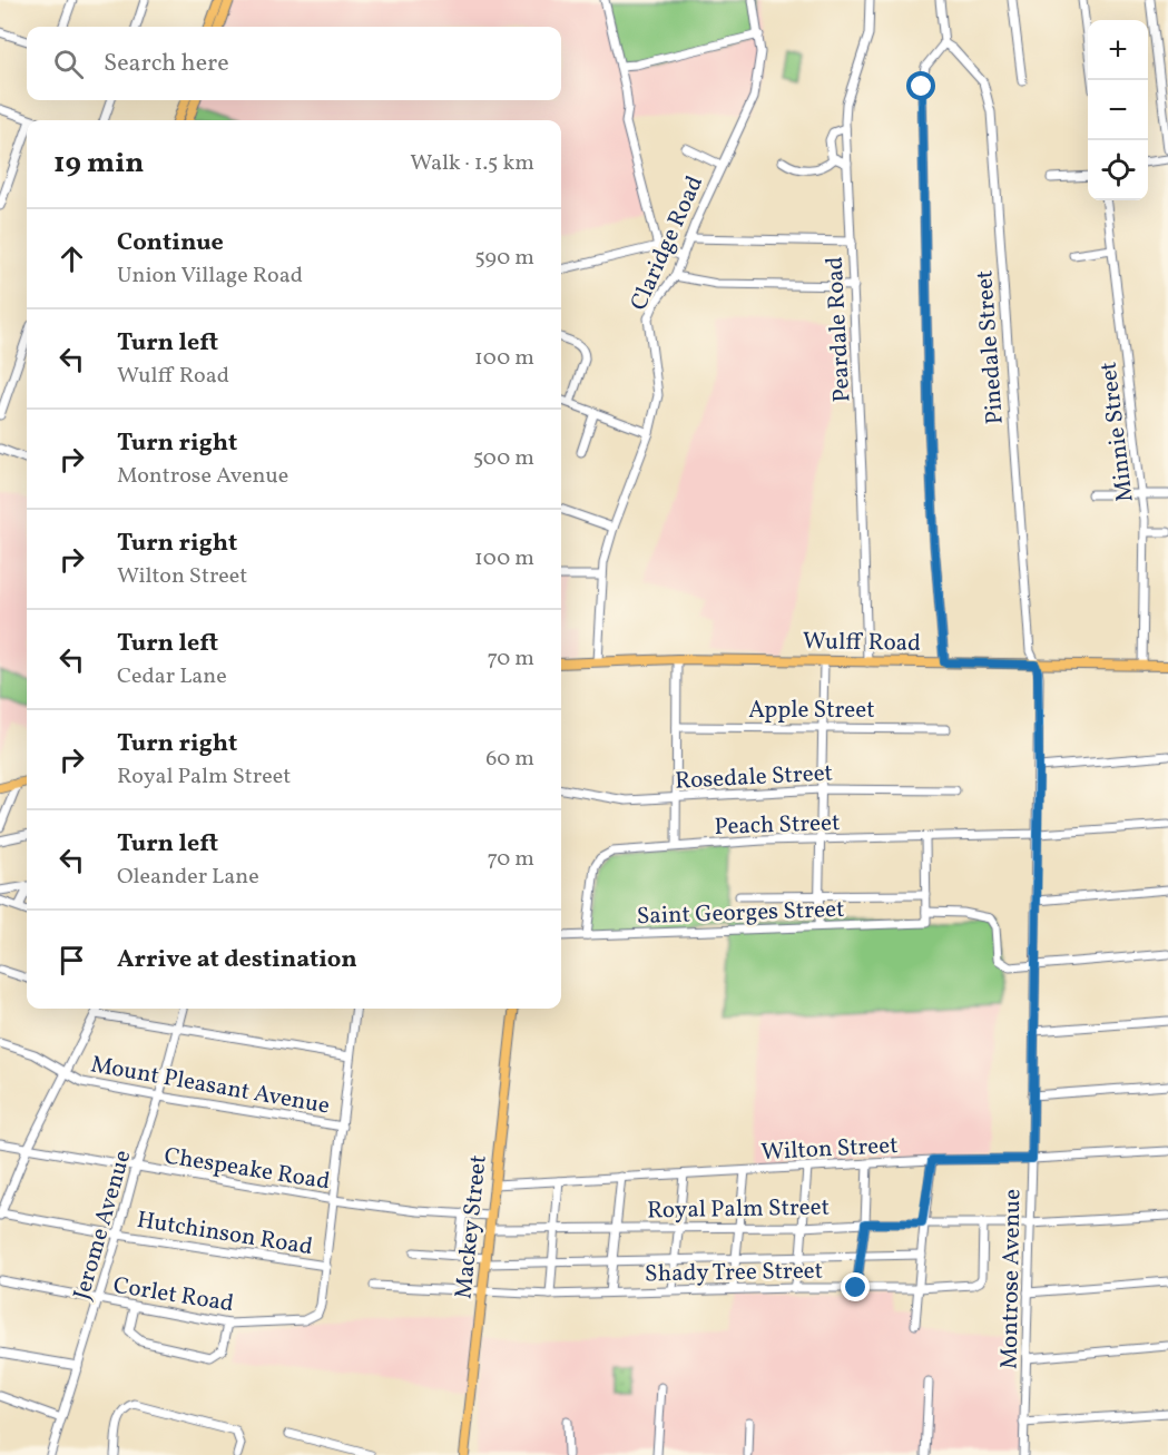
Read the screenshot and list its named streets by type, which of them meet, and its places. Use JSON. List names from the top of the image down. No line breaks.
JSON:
{"streets":{"main road":["Wulff Road","Mackey Street"],"street":["Claridge Road","Peardale Road","Pinedale Street","Minnie Street","Apple Street","Rosedale Street","Peach Street","Saint Georges Street","Mount Pleasant Avenue","Wilton Street","Chespeake Road","Royal Palm Street","Jerome Avenue","Hutchinson Road","Shady Tree Street","Montrose Avenue","Corlet Road"]},"crossings":[["Claridge Road","Wulff Road"],["Peardale Road","Wulff Road"],["Pinedale Street","Wulff Road"],["Pinedale Street","Montrose Avenue"],["Minnie Street","Wulff Road"],["Wulff Road","Montrose Avenue"],["Peach Street","Saint Georges Street"],["Peach Street","Montrose Avenue"],["Mount Pleasant Avenue","Jerome Avenue"],["Wilton Street","Mackey Street"],["Wilton Street","Montrose Avenue"],["Chespeake Road","Jerome Avenue"],["Chespeake Road","Mackey Street"],["Royal Palm Street","Mackey Street"],["Royal Palm Street","Shady Tree Street"],["Royal Palm Street","Montrose Avenue"],["Jerome Avenue","Hutchinson Road"],["Jerome Avenue","Corlet Road"],["Mackey Street","Shady Tree Street"],["Hutchinson Road","Corlet Road"]],"page":{"map_buttons":["+","−"],"search":"Search here","heading":["19 min","Walk · 1.5 km"],"list":[["Continue","Union Village Road","590 m"],["Turn left","Wulff Road","100 m"],["Turn right","Montrose Avenue","500 m"],["Turn right","Wilton Street","100 m"],["Turn left","Cedar Lane","70 m"],["Turn right","Royal Palm Street","60 m"],["Turn left","Oleander Lane","70 m"],"Arrive at destination"]}}
